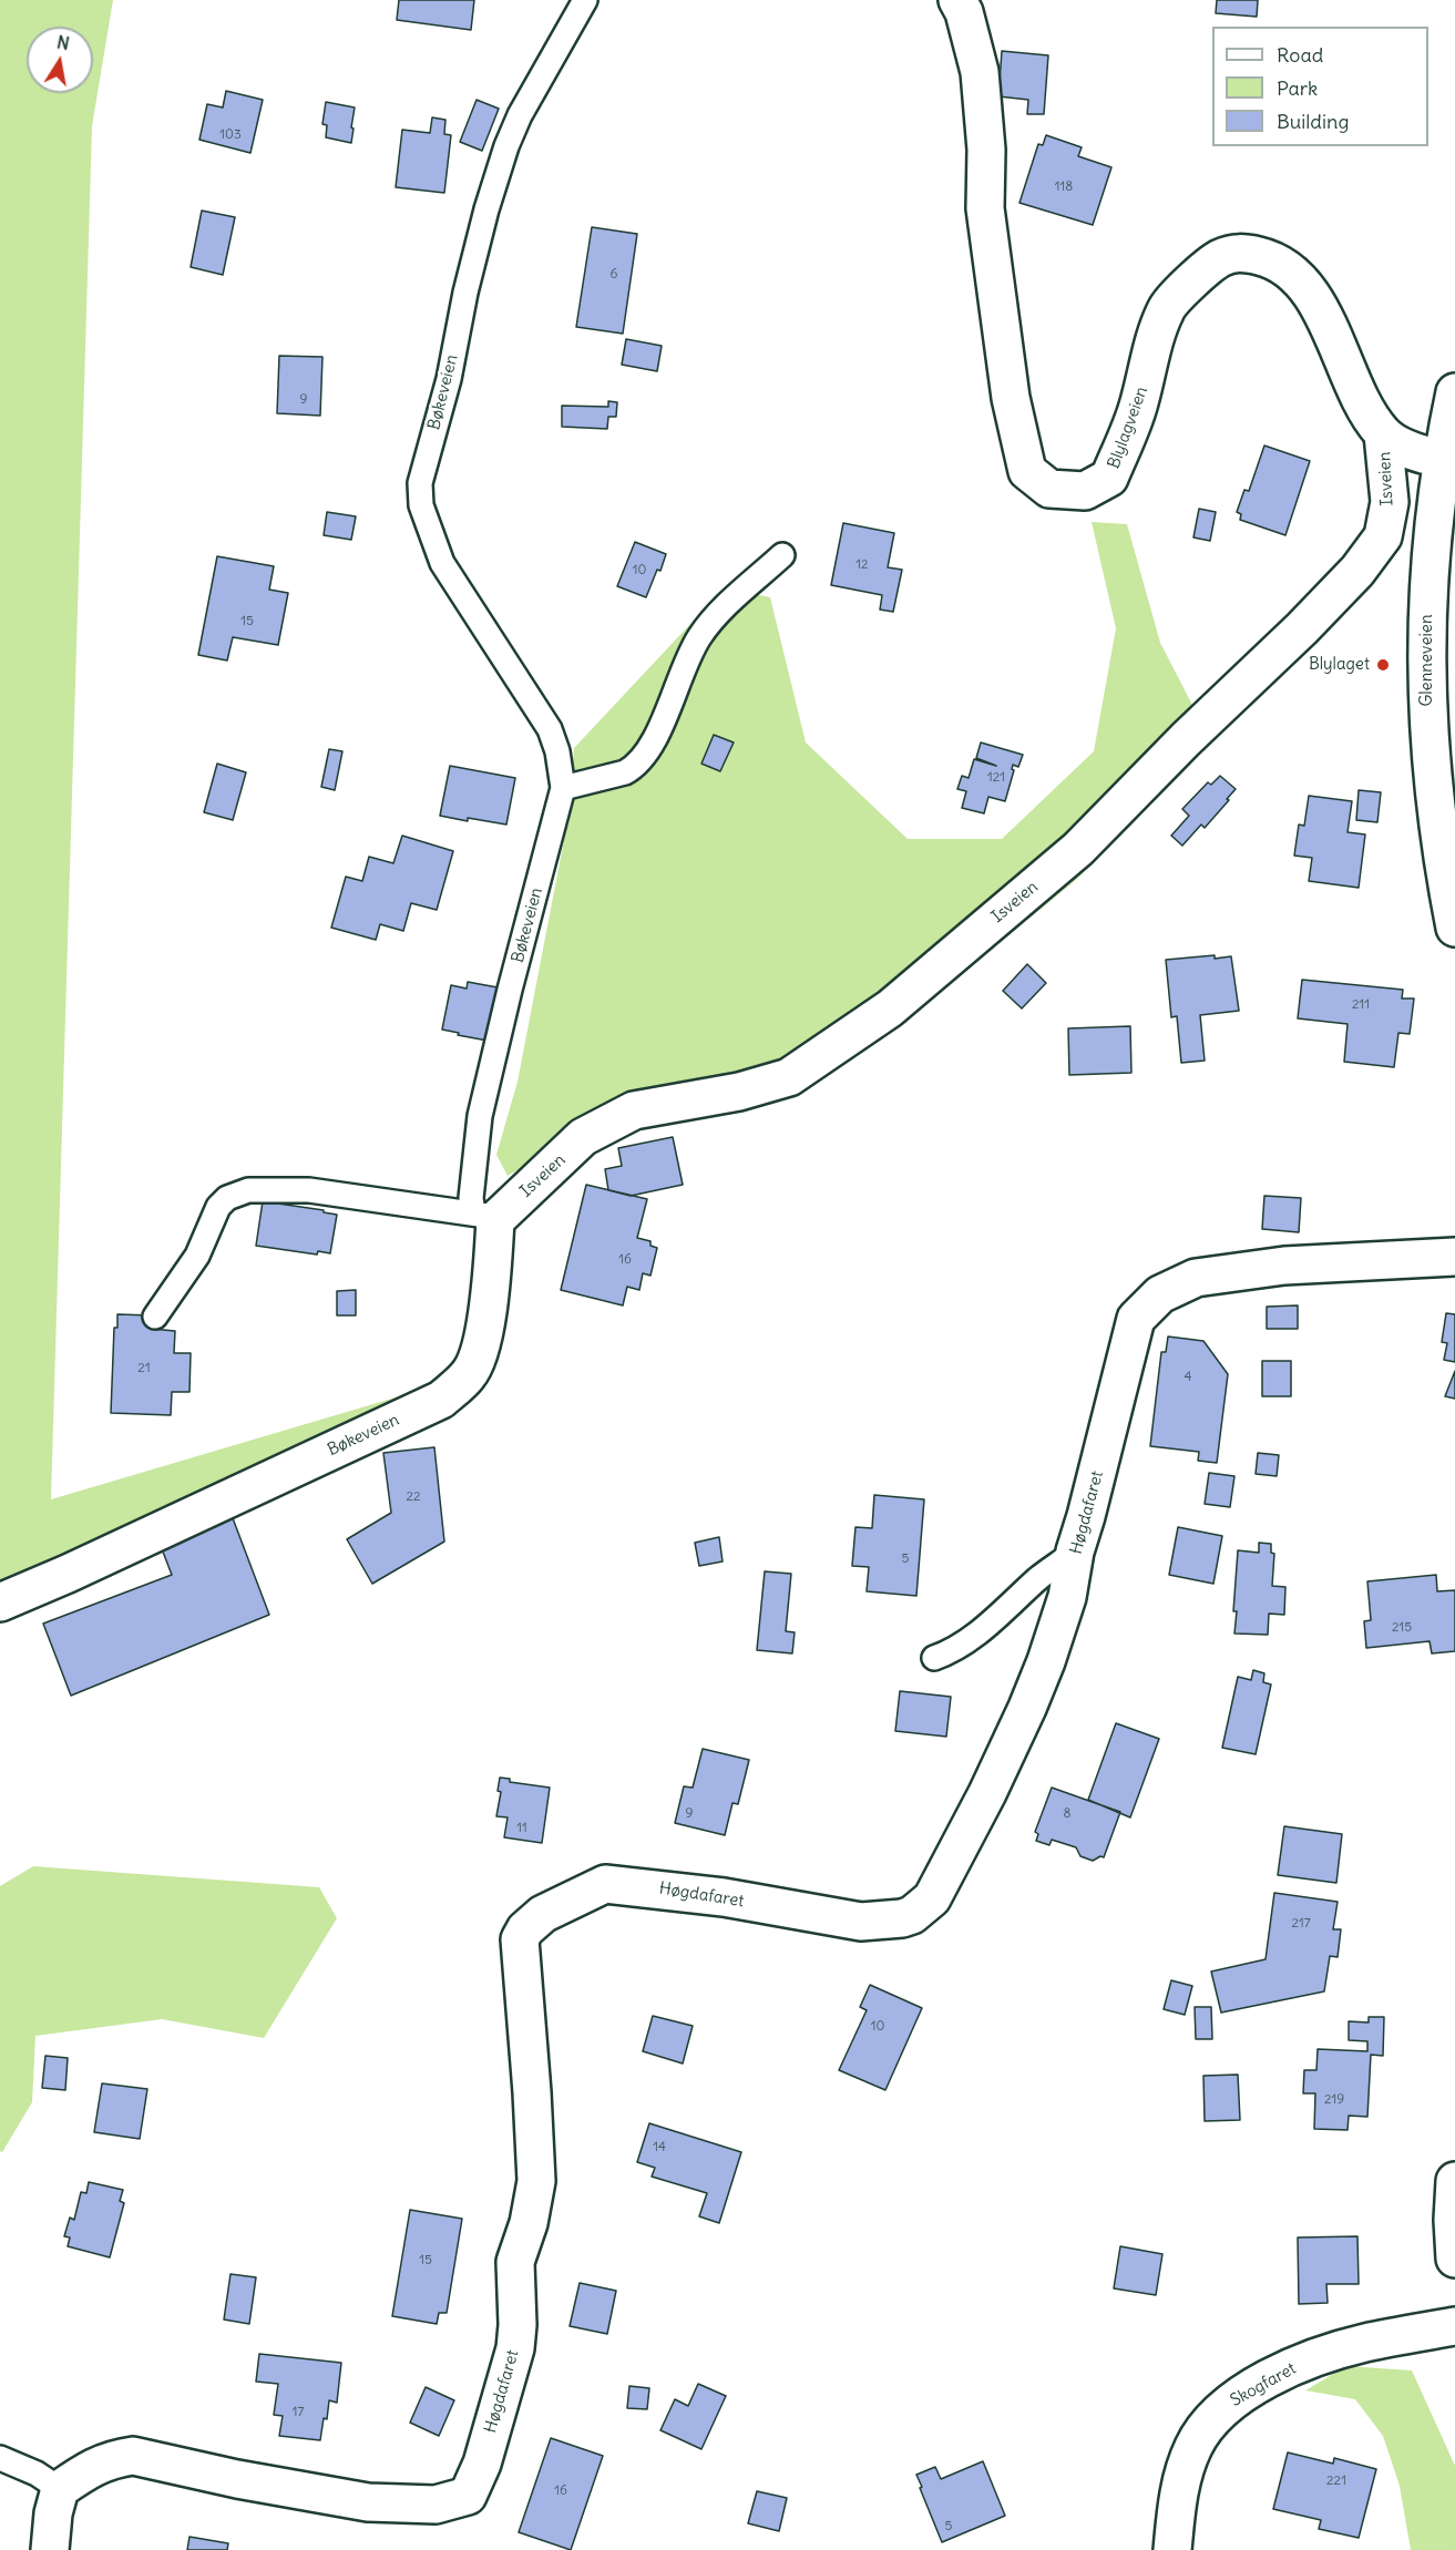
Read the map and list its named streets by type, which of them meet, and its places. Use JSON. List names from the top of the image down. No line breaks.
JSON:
{"streets":{"street":["Bøkeveien","Blylagveien","Isveien","Glenneveien","Høgdafaret","Skogfaret"]},"crossings":[["Bøkeveien","Isveien"],["Blylagveien","Isveien"],["Blylagveien","Glenneveien"]],"places":["Blylaget"],"house_numbers":["103","118","6","9","12","10","15","121","211","16","21","4","22","5","215","9","8","11","217","10","219","14","15","17","221","16","5"],"legend":["Road","Park","Building"],"north":"top"}
